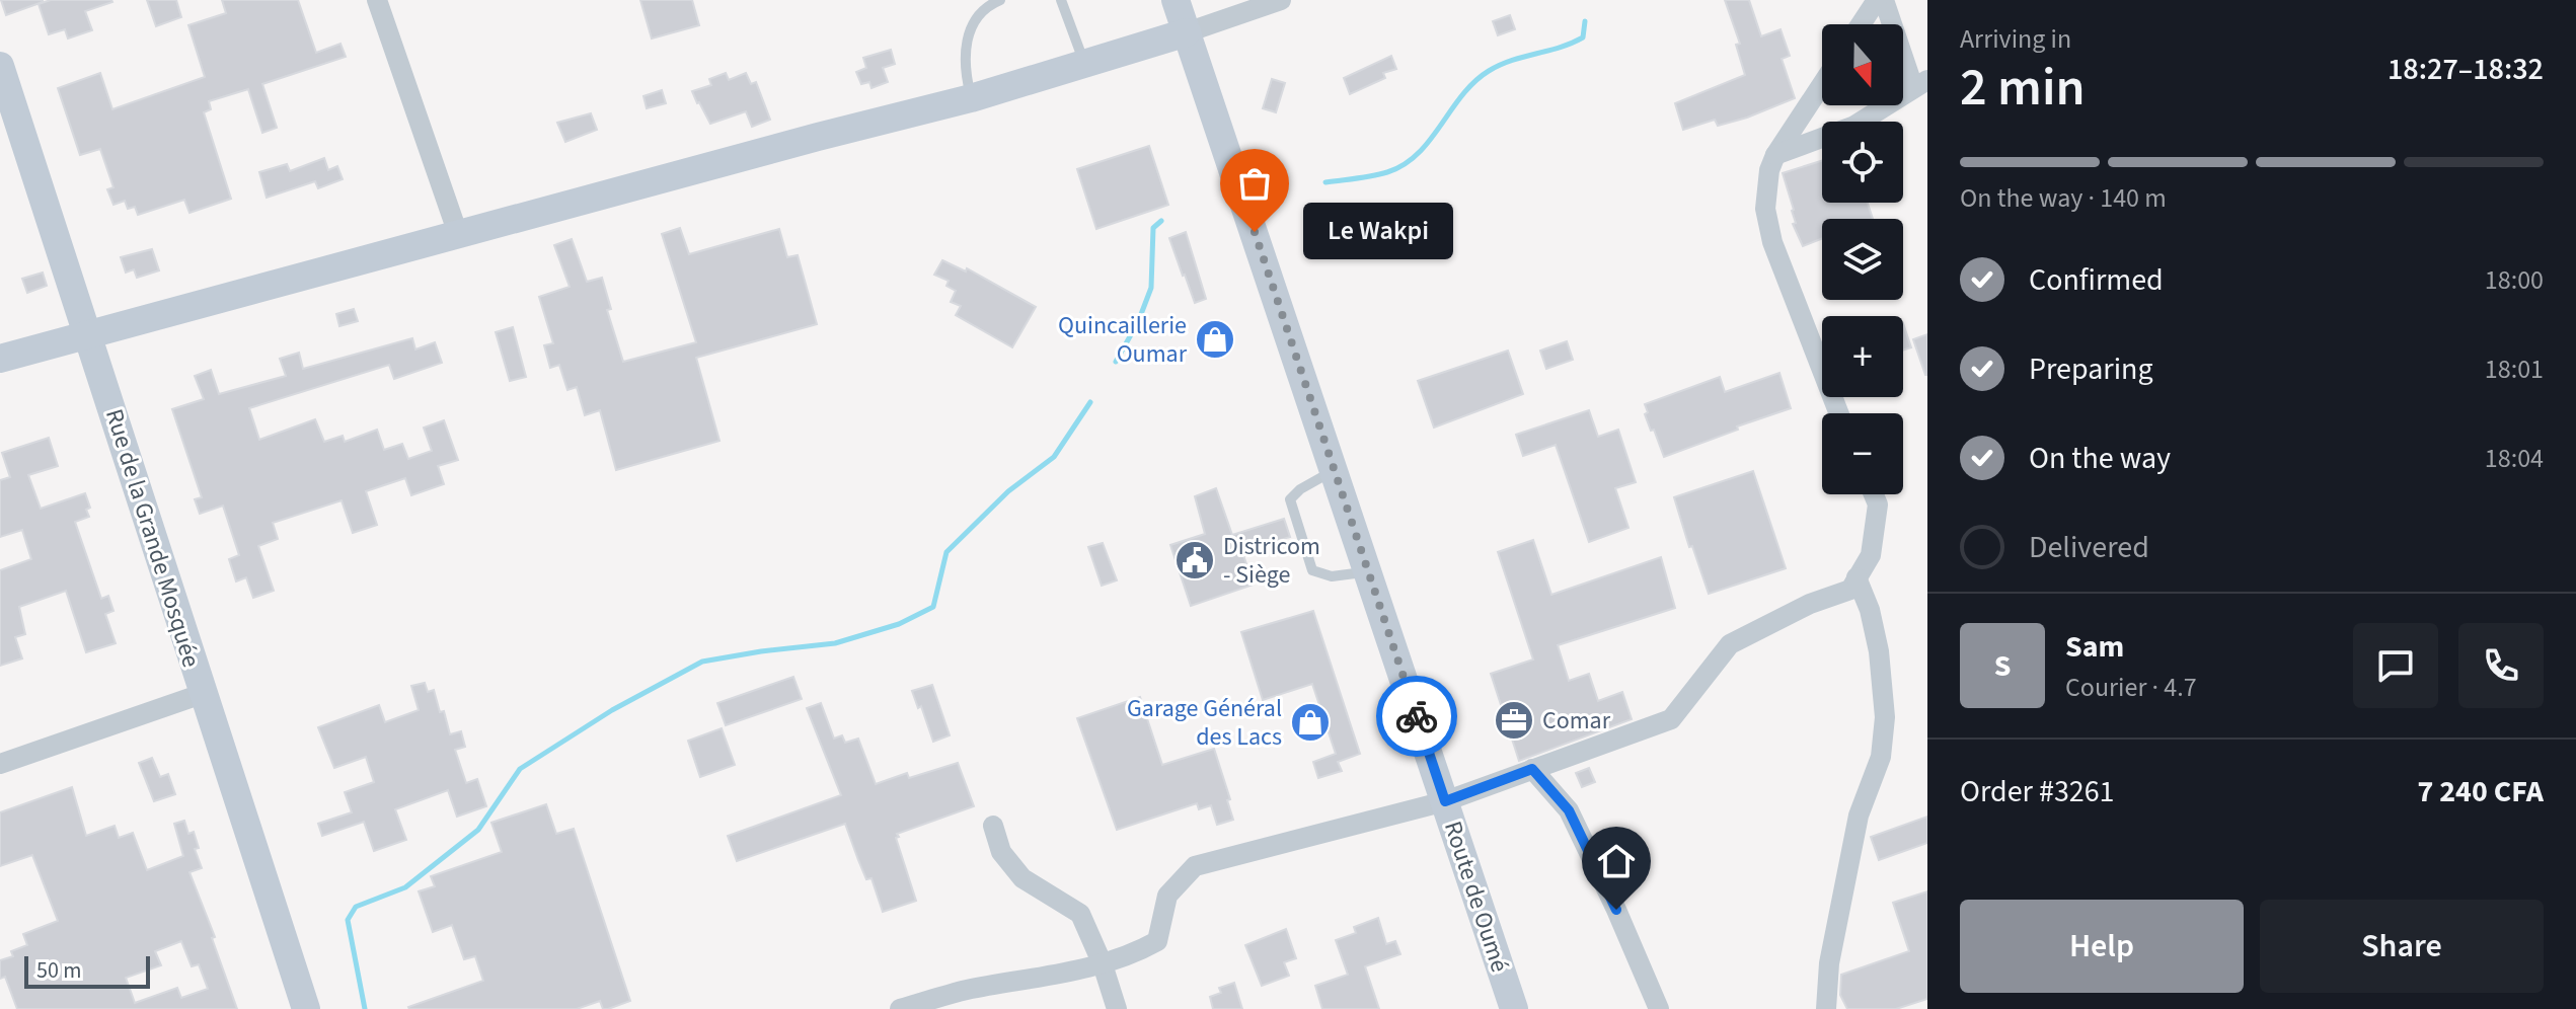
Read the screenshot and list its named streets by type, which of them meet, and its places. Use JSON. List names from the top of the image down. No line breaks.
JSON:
{"streets":{"main road":["Rue de la Grande Mosquée","Route de Oumé"]},"places":{"other":["Le Wakpi"],"shop":["Quincaillerie Oumar","Garage Général des Lacs"],"public building":["Districom - Siège"],"office":["Comar"]},"scale_bar":"50 m","north":"bottom","page":{"heading":["2 min","Arriving in","18:27–18:32"],"panel":["Sam","Courier · 4.7","Order #3261","7 240 CFA"],"map_buttons":["+","−"],"bar":"On the way · 140 m","bubble":"Le Wakpi","list":[["Confirmed","18:00"],["Preparing","18:01"],["On the way","18:04"],"Delivered"],"round":"S","buttons":["Help","Share"],"scale":"50 m"}}
